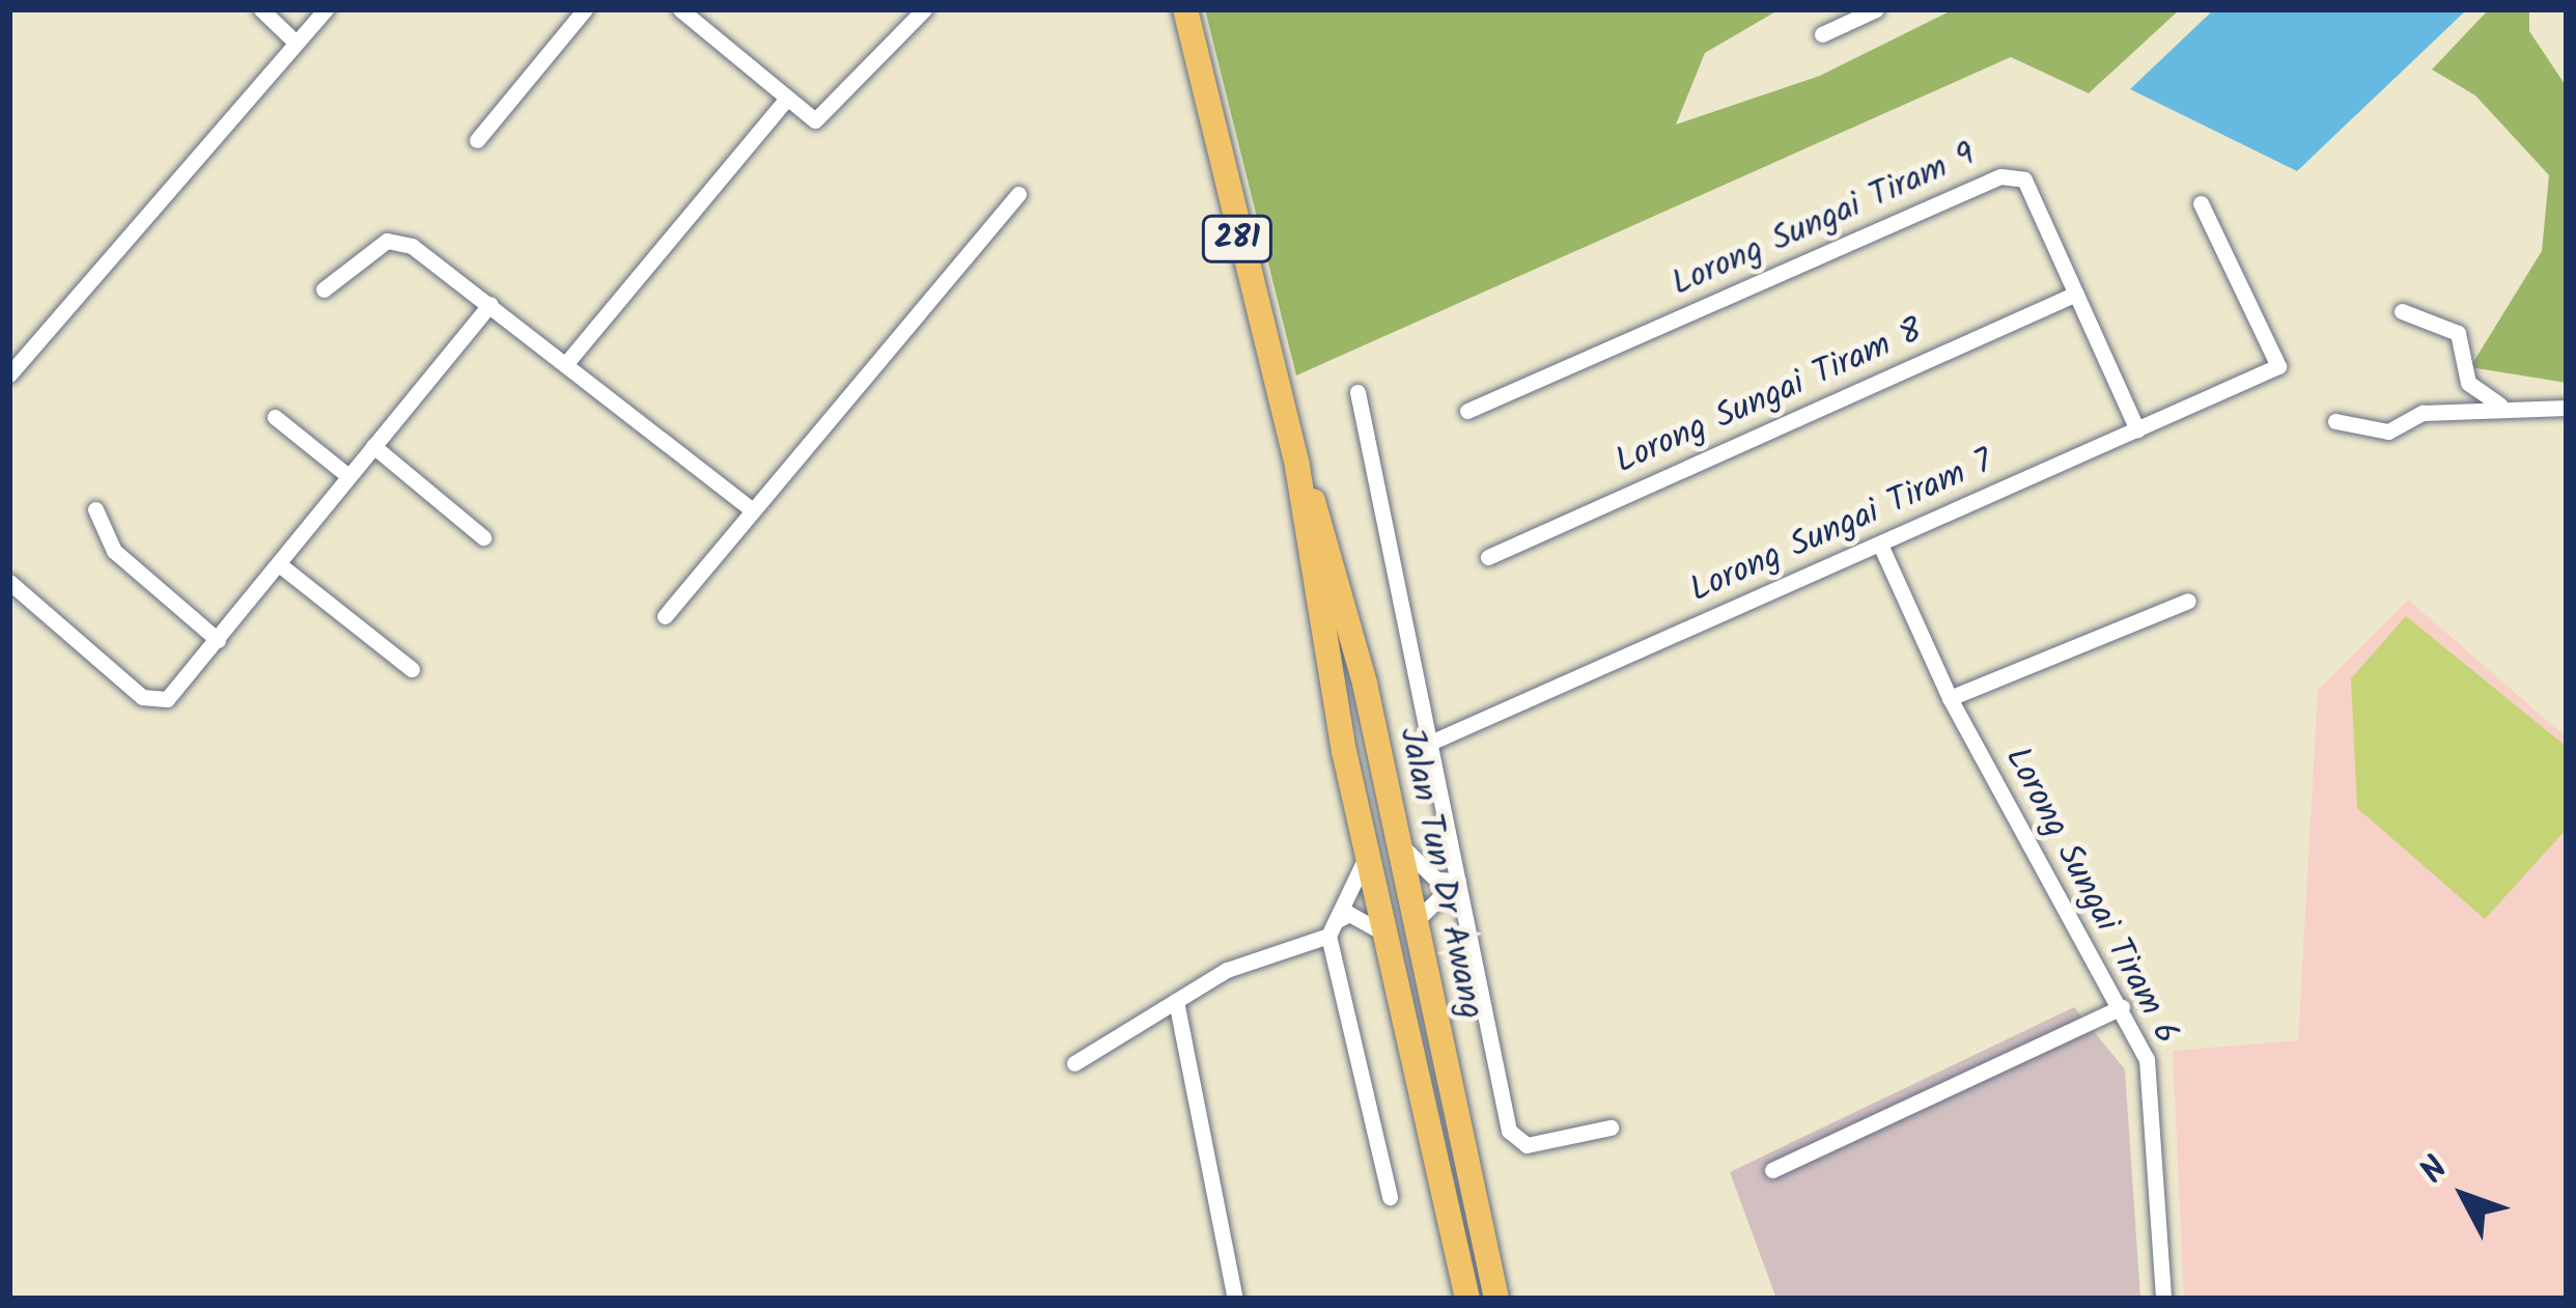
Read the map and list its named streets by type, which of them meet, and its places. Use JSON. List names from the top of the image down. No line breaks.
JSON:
{"streets":{"main road":["281","Jalan Tun Dr Awang"],"street":["Lorong Sungai Tiram 9","Lorong Sungai Tiram 8","Lorong Sungai Tiram 7","Lorong Sungai Tiram 6"]},"crossings":[["Lorong Sungai Tiram 9","Lorong Sungai Tiram 8"],["Lorong Sungai Tiram 9","Lorong Sungai Tiram 7"],["Lorong Sungai Tiram 7","Lorong Sungai Tiram 6"]],"north":"top left"}
